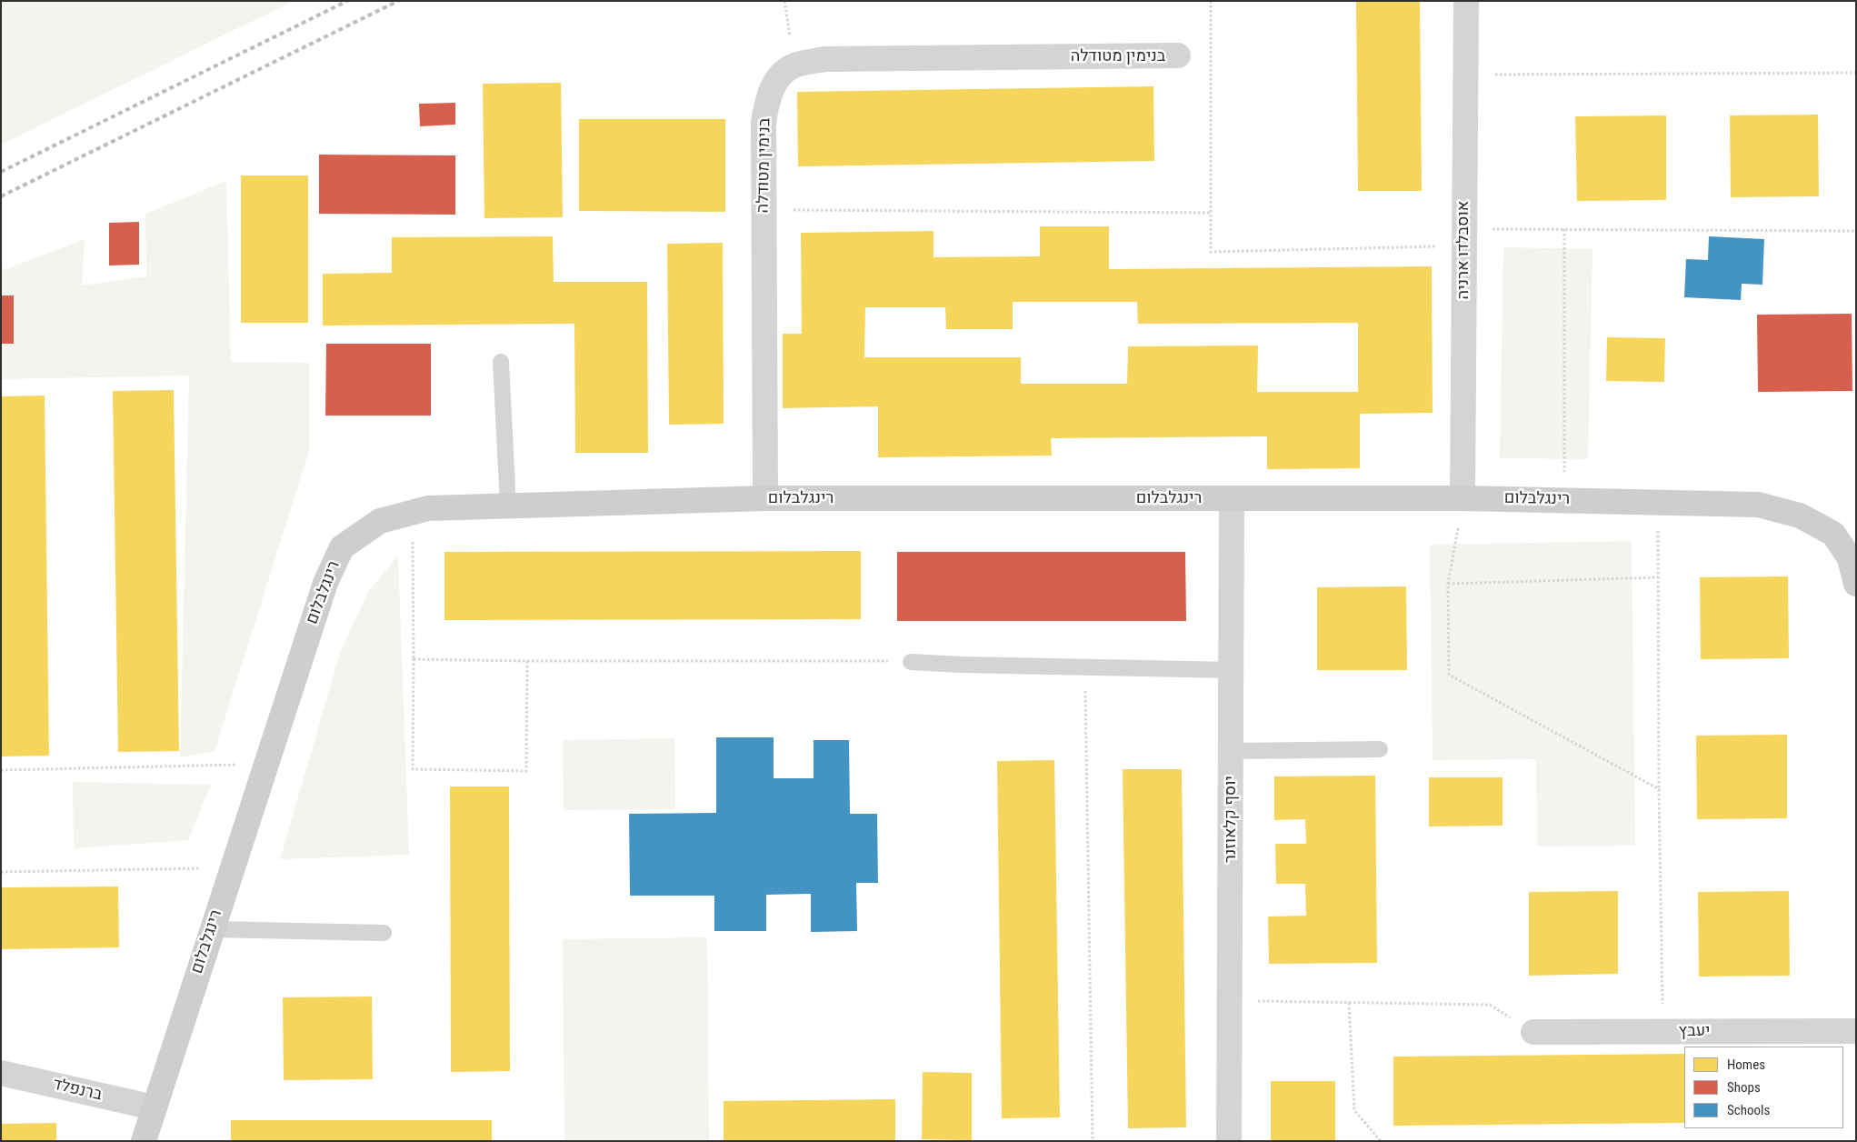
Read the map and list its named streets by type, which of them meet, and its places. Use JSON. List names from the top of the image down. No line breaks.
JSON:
{"streets":{"street":["בנימין מטודלה","אוסבלדו ארניה","רינגלבלום","יוסף קלאוזנר","יעבץ","ברנפלד"]},"crossings":[["בנימין מטודלה","רינגלבלום"],["אוסבלדו ארניה","רינגלבלום"],["רינגלבלום","יוסף קלאוזנר"],["רינגלבלום","ברנפלד"]],"legend":["Homes","Shops","Schools"]}
